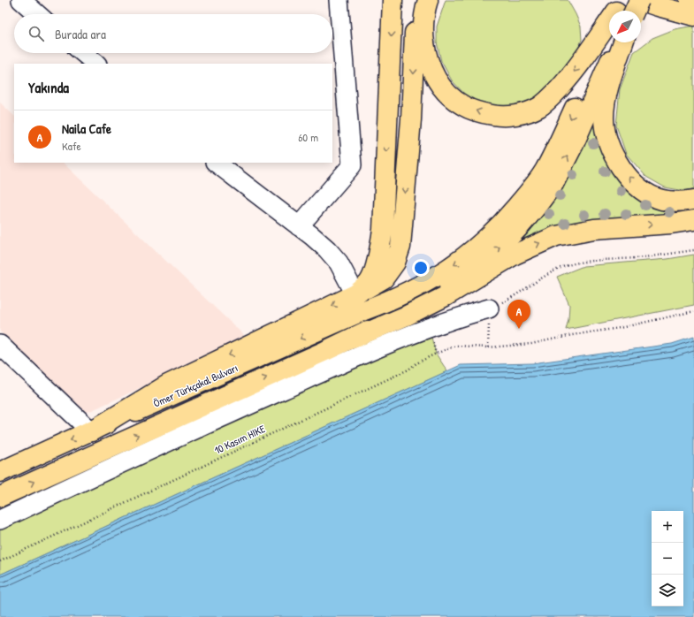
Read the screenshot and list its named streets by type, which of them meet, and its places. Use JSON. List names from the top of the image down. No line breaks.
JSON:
{"streets":{"main road":["Ömer Türkçakal Bulvarı"],"path":["10 Kasım HIKE"]},"north":"bottom left","page":{"search":"Burada ara","heading":"Yakında","list":[{"mark":"A","name":"Naila Cafe","note":"Kafe","value":"60 m"}],"pins":"A","map_buttons":["+","−"]}}
